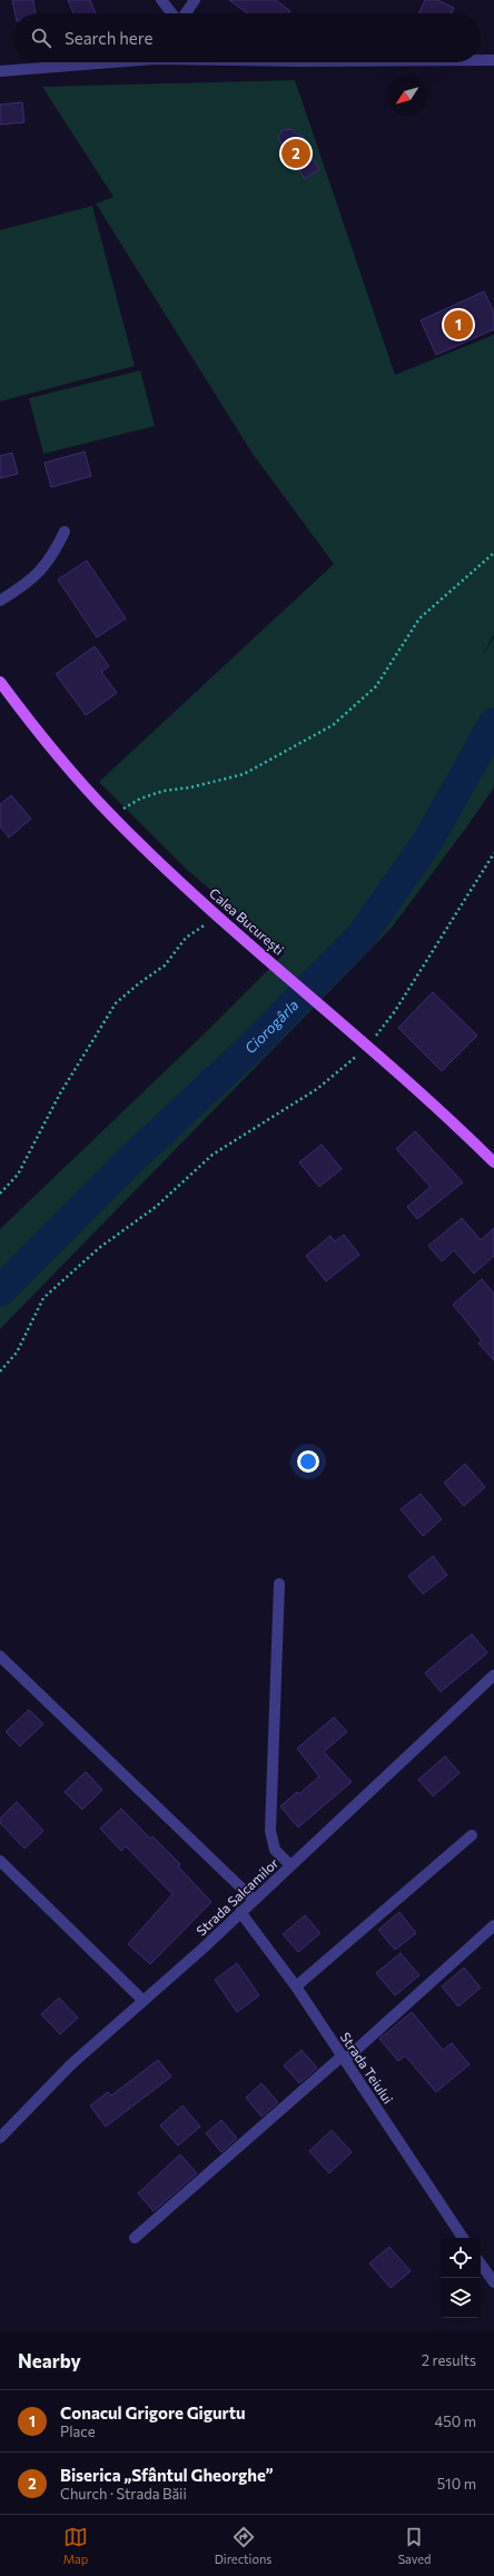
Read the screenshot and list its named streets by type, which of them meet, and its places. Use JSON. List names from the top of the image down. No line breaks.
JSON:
{"streets":{"main road":["Calea București"],"street":["Strada Salcamilor","Strada Teiului"]},"crossings":[["Strada Salcamilor","Strada Teiului"]],"water":["Ciorogârla"],"north":"bottom left","page":{"search":"Search here","pins":["2","1"],"heading":["Nearby","2 results"],"list":[{"mark":"1","name":"Conacul Grigore Gigurtu","note":"Place","value":"450 m"},{"mark":"2","name":"Biserica „Sfântul Gheorghe”","note":"Church · Strada Băii","value":"510 m"}],"nav":["Map","Directions","Saved"]}}
